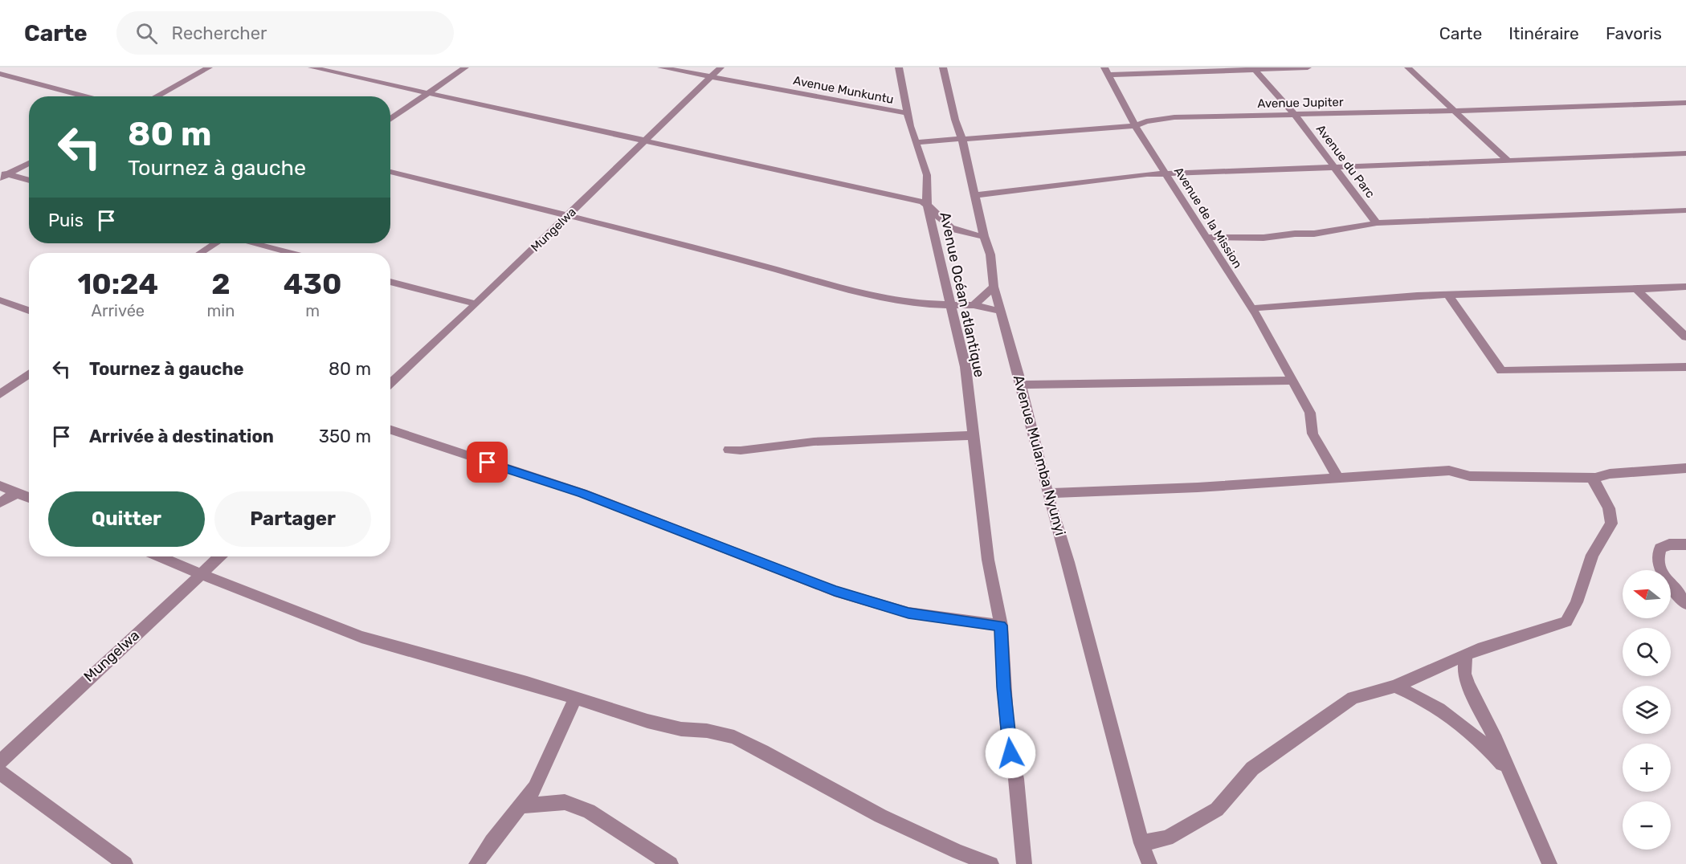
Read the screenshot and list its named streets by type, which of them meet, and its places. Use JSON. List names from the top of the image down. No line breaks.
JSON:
{"streets":{"street":["Avenue Munkuntu","Avenue Jupiter","Avenue du Parc","Avenue de la Mission","Mungelwa","Avenue Océan atlantique","Avenue Mulamba Nyunyi"]},"crossings":[["Avenue Munkuntu","Mungelwa"],["Avenue Munkuntu","Avenue Océan atlantique"],["Avenue Jupiter","Avenue du Parc"],["Avenue Jupiter","Avenue de la Mission"],["Avenue Jupiter","Avenue Océan atlantique"],["Avenue Jupiter","Avenue Mulamba Nyunyi"]],"north":"left","page":{"header":"Carte","search":"Rechercher","nav":["Carte","Itinéraire","Favoris"],"turn":["80 m","Tournez à gauche"],"then":"Puis","eta":["10:24","Arrivée","2","min","430","m"],"list":[{"name":"Tournez à gauche","value":"80 m"},{"name":"Arrivée à destination","value":"350 m"}],"buttons":["Quitter","Partager"],"map_buttons":["+","−"]}}
